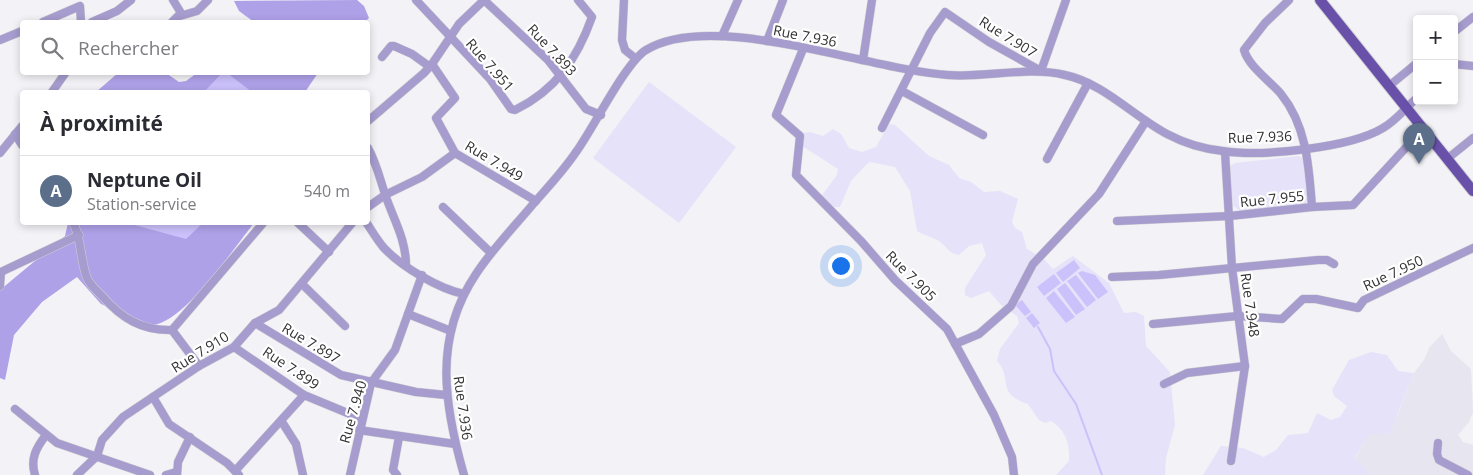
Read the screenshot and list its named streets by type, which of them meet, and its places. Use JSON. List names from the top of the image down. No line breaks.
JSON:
{"streets":{"street":["Rue 7.936","Rue 7.907","Rue 7.893","Rue 7.951","Rue 7.949","Rue 7.955","Rue 7.950","Rue 7.905","Rue 7.948","Rue 7.897","Rue 7.910","Rue 7.899","Rue 7.940"]},"crossings":[["Rue 7.936","Rue 7.907"],["Rue 7.936","Rue 7.893"],["Rue 7.936","Rue 7.949"],["Rue 7.936","Rue 7.955"],["Rue 7.936","Rue 7.905"],["Rue 7.936","Rue 7.948"],["Rue 7.936","Rue 7.897"],["Rue 7.893","Rue 7.951"],["Rue 7.955","Rue 7.948"],["Rue 7.950","Rue 7.948"],["Rue 7.897","Rue 7.910"],["Rue 7.897","Rue 7.940"],["Rue 7.910","Rue 7.899"],["Rue 7.899","Rue 7.940"]],"page":{"map_buttons":["+","−"],"search":"Rechercher","heading":"À proximité","pins":"A","list":[{"mark":"A","name":"Neptune Oil","note":"Station-service","value":"540 m"}]}}
